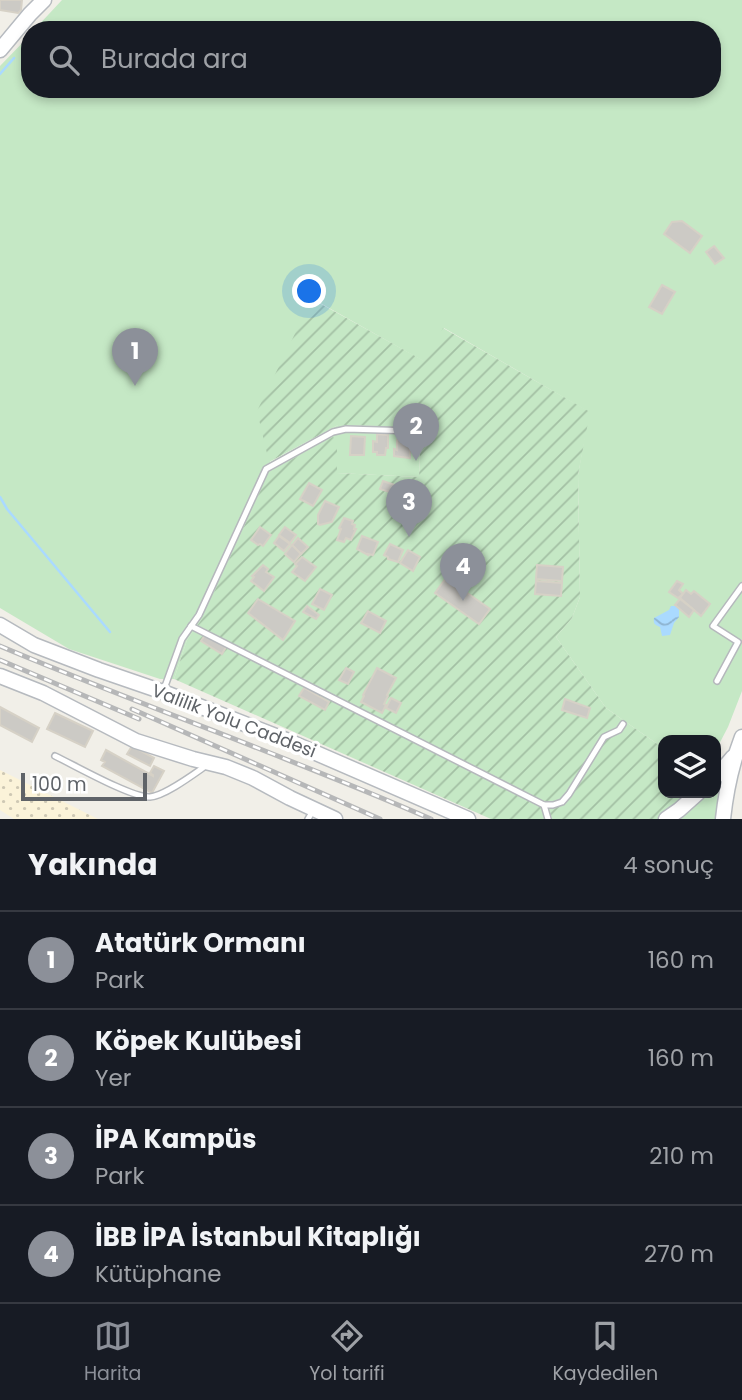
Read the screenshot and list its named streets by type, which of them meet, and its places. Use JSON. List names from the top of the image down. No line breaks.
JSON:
{"streets":{"main road":["Valilik Yolu Caddesi"]},"scale_bar":"100 m","page":{"search":"Burada ara","pins":["1","2","3","4"],"scale":"100 m","heading":["Yakında","4 sonuç"],"list":[{"mark":"1","name":"Atatürk Ormanı","note":"Park","value":"160 m"},{"mark":"2","name":"Köpek Kulübesi","note":"Yer","value":"160 m"},{"mark":"3","name":"İPA Kampüs","note":"Park","value":"210 m"},{"mark":"4","name":"İBB İPA İstanbul Kitaplığı","note":"Kütüphane","value":"270 m"}],"nav":["Harita","Yol tarifi","Kaydedilen"]}}
